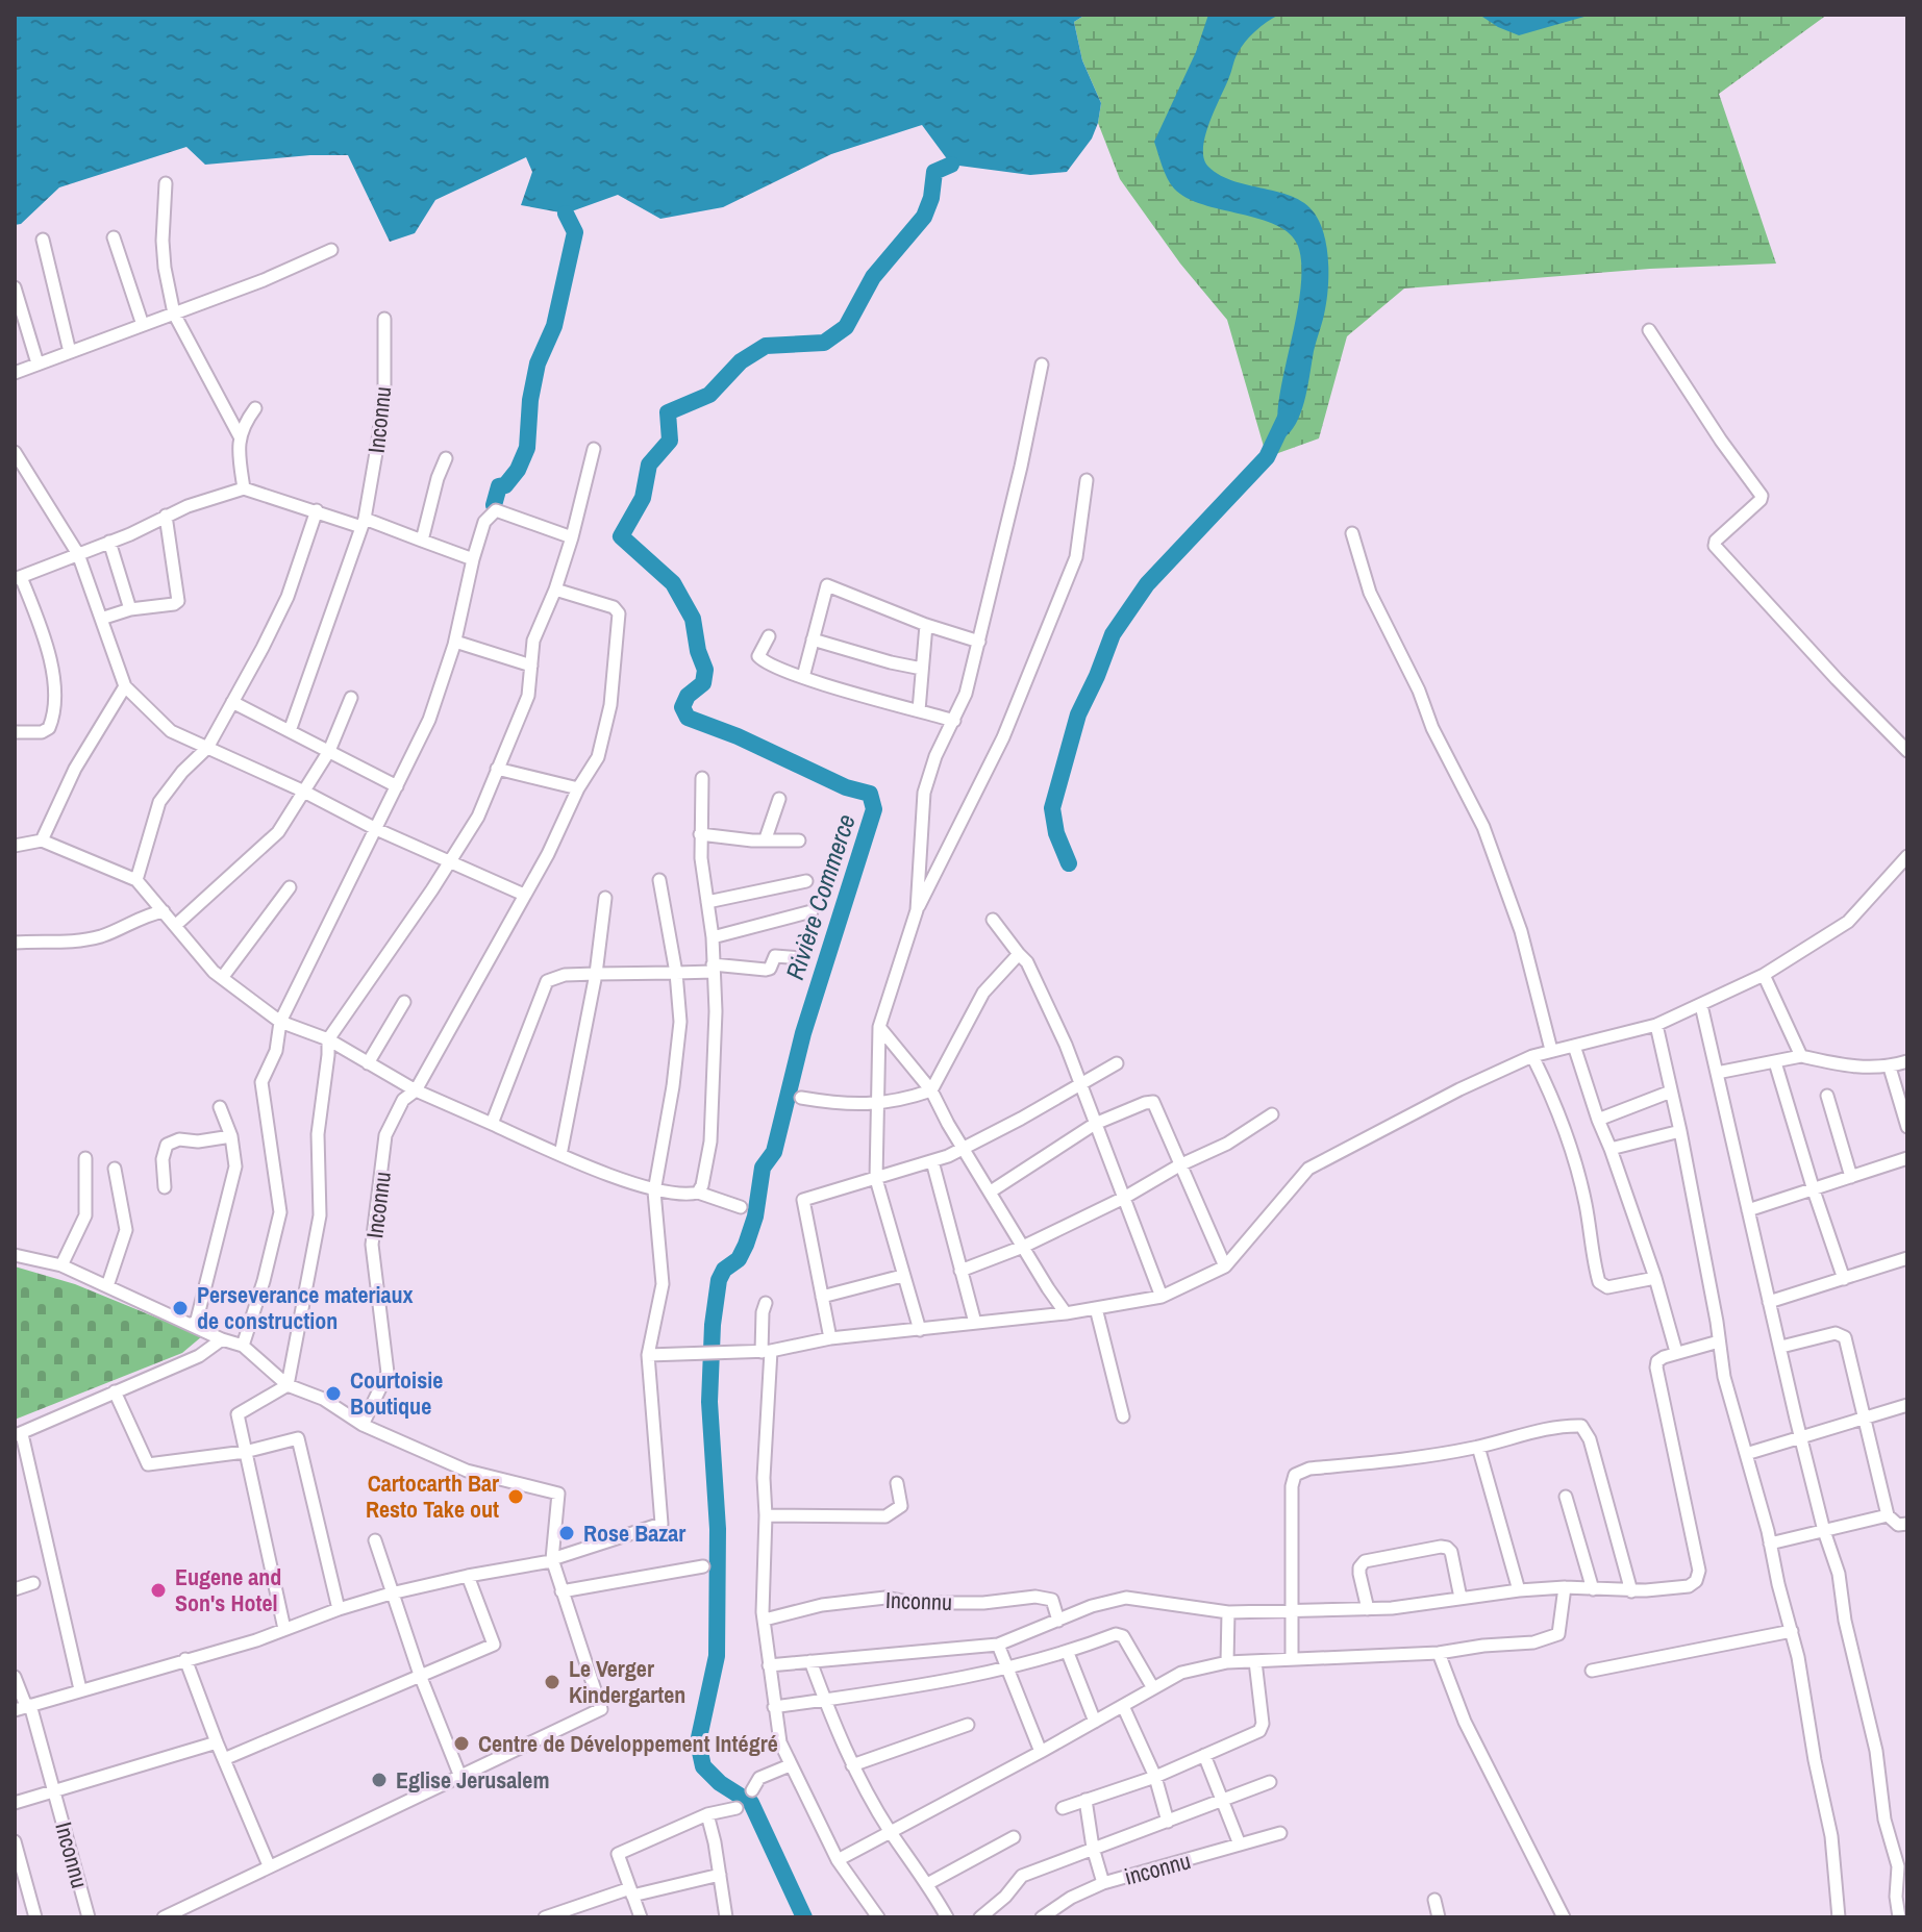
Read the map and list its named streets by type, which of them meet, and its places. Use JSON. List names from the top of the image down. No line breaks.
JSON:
{"streets":{"street":["Inconnu","inconnu"]},"water":["Rivière Commerce"],"places":["Perseverance materiaux de construction","Courtoisie Boutique","Cartocarth Bar Resto Take out","Rose Bazar","Eugene and Son's Hotel","Le Verger Kindergarten","Centre de Développement Intégré","Eglise Jerusalem"]}
